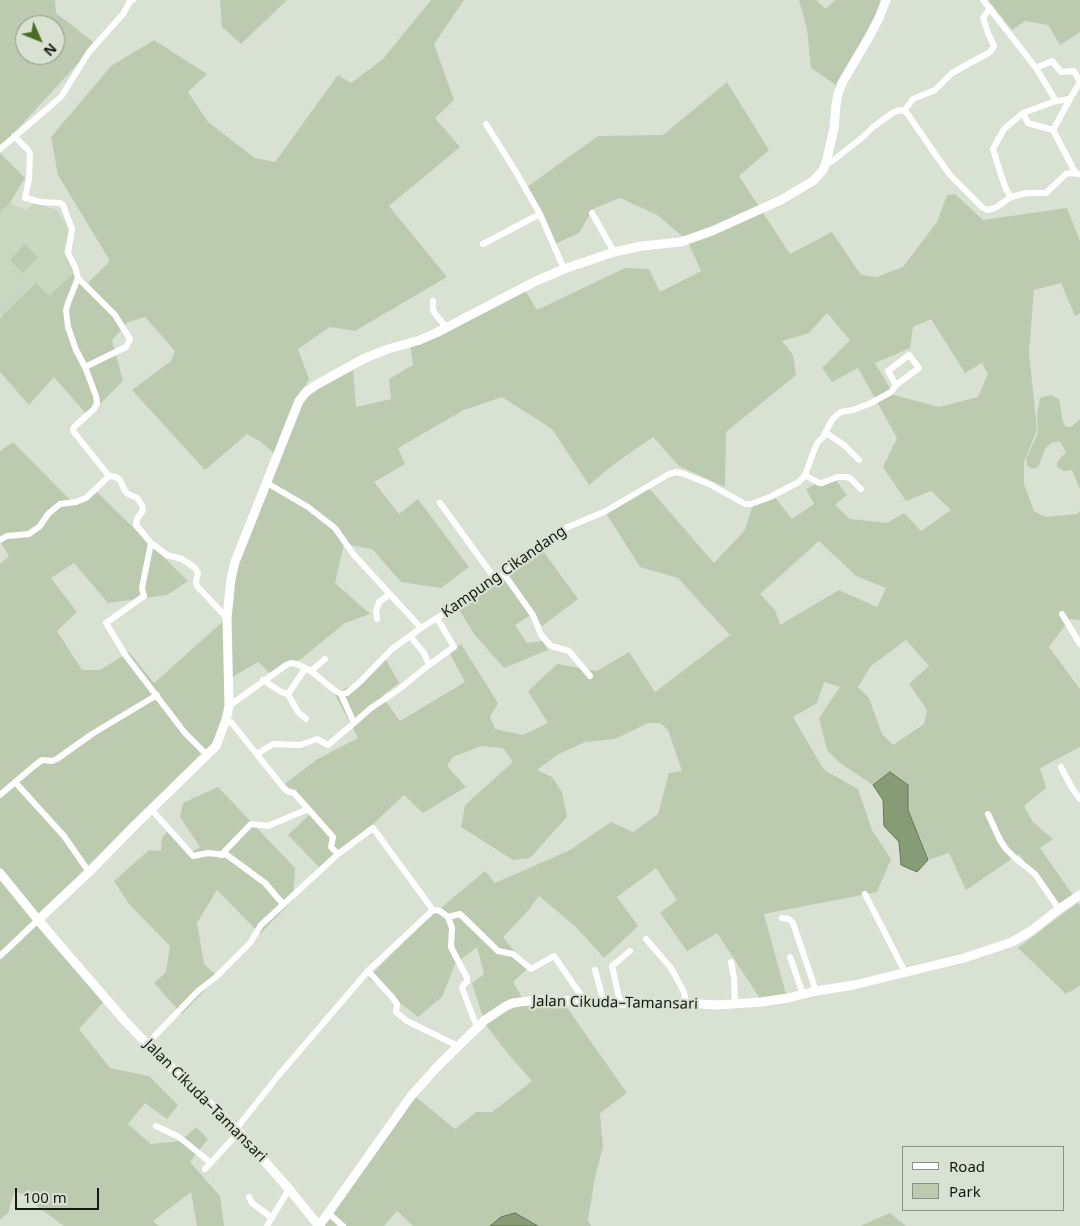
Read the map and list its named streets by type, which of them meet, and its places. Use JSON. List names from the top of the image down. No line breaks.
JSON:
{"streets":{"street":["Kampung Cikandang","Jalan Cikuda–Tamansari"]},"legend":["Road","Park"],"scale_bar":"100 m","north":"bottom right"}
